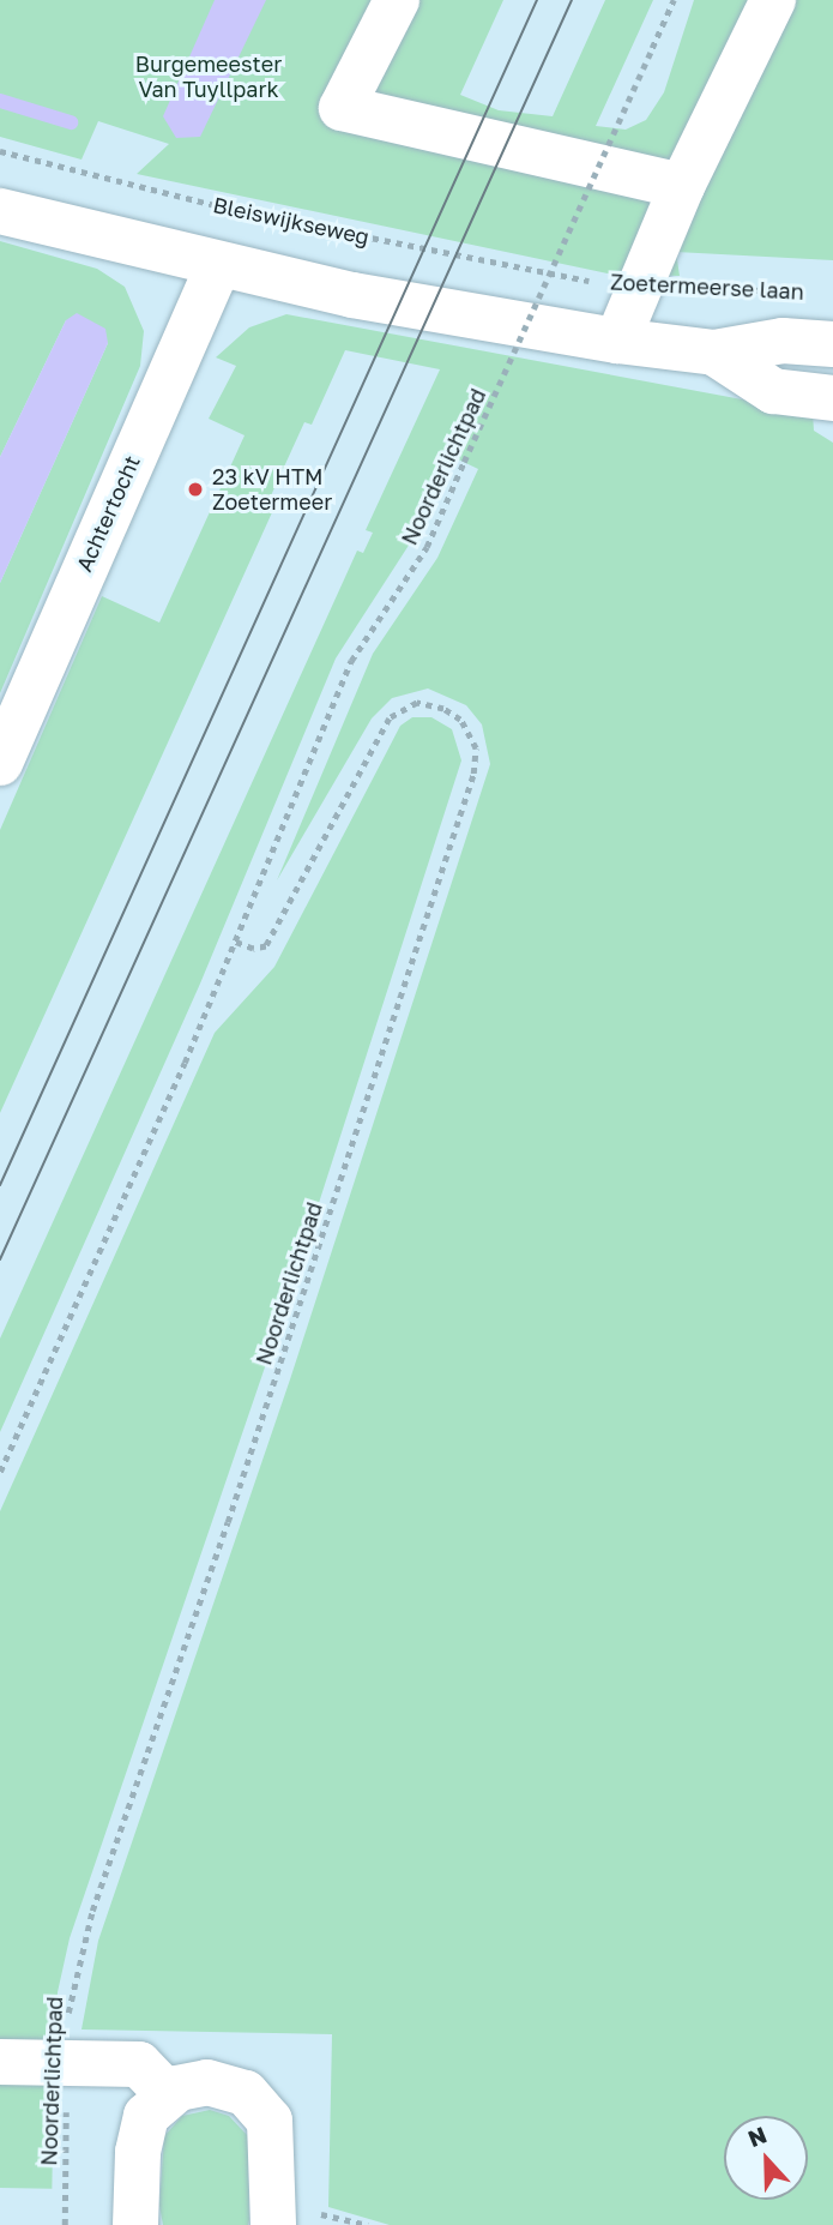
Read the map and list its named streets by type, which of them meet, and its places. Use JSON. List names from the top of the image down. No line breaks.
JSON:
{"streets":{"street":["Achtertocht"],"path":["Bleiswijkseweg","Zoetermeerse laan","Noorderlichtpad"]},"crossings":[["Bleiswijkseweg","Zoetermeerse laan"]],"parks":["Burgemeester Van Tuyllpark"],"places":["23 kV HTM Zoetermeer"],"north":"top"}
